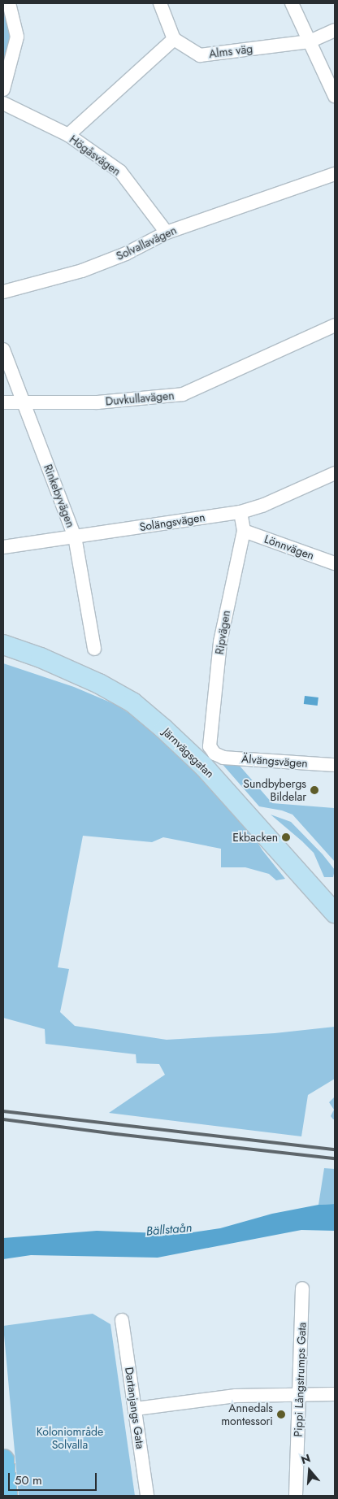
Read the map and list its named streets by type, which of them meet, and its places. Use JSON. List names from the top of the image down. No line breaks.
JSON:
{"streets":{"street":["Alms väg","Högåsvägen","Solvallavägen","Duvkullavägen","Rinkebyvägen","Solängsvägen","Lönnvägen","Ripvägen","Järnvägsgatan","Älvängsvägen","Pippi Långstrumps Gata","Dartanjangs Gata"]},"crossings":[["Högåsvägen","Solvallavägen"],["Duvkullavägen","Rinkebyvägen"],["Rinkebyvägen","Solängsvägen"],["Solängsvägen","Ripvägen"],["Lönnvägen","Ripvägen"],["Ripvägen","Älvängsvägen"]],"water":["Bällstaån"],"parks":["Koloniområde Solvalla"],"places":["Sundbybergs Bildelar","Ekbacken","Annedals montessori"],"scale_bar":"50 m","north":"top"}
